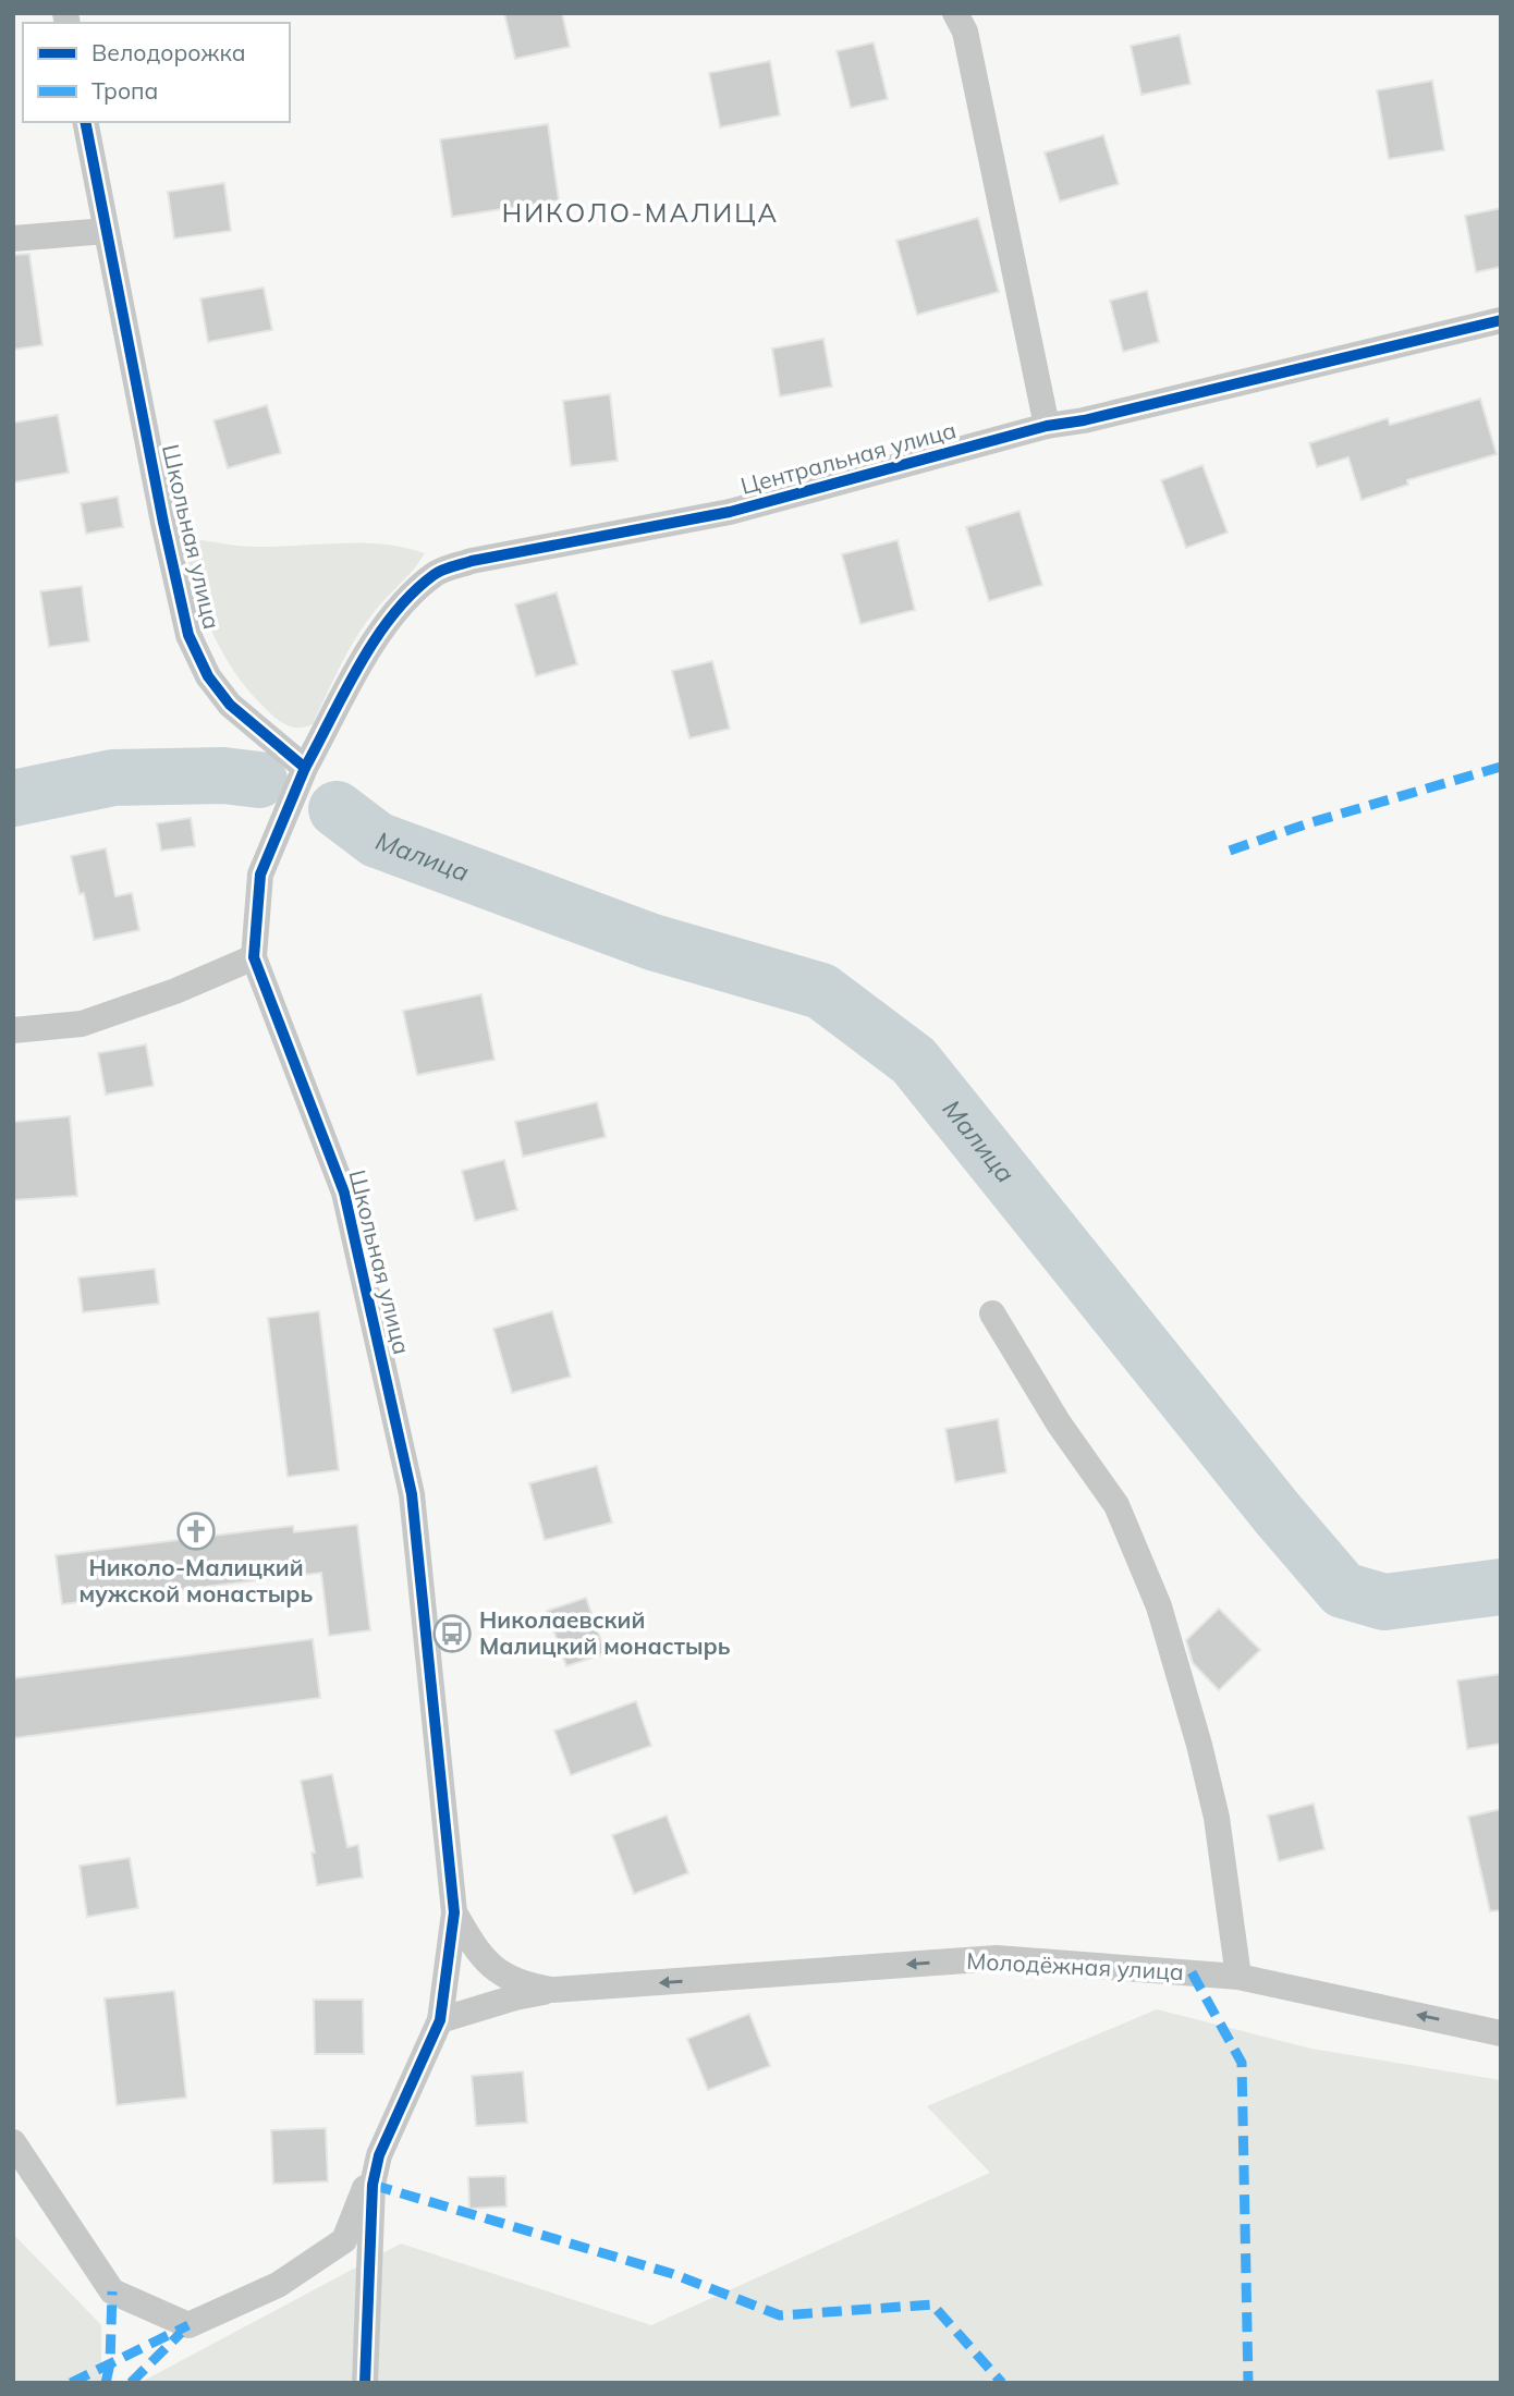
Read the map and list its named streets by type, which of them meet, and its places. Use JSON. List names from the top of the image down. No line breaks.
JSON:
{"streets":{"street":["Центральная улица","Школьная улица","Молодёжная улица"]},"crossings":[["Центральная улица","Школьная улица"],["Школьная улица","Молодёжная улица"]],"one_way":["Молодёжная улица"],"districts":["НИКОЛО-МАЛИЦА"],"water":["Малица"],"places":{"church":["Николо-Малицкий мужской монастырь"],"bus stop":["Николаевский Малицкий монастырь"]},"legend":["Велодорожка","Тропа"]}
